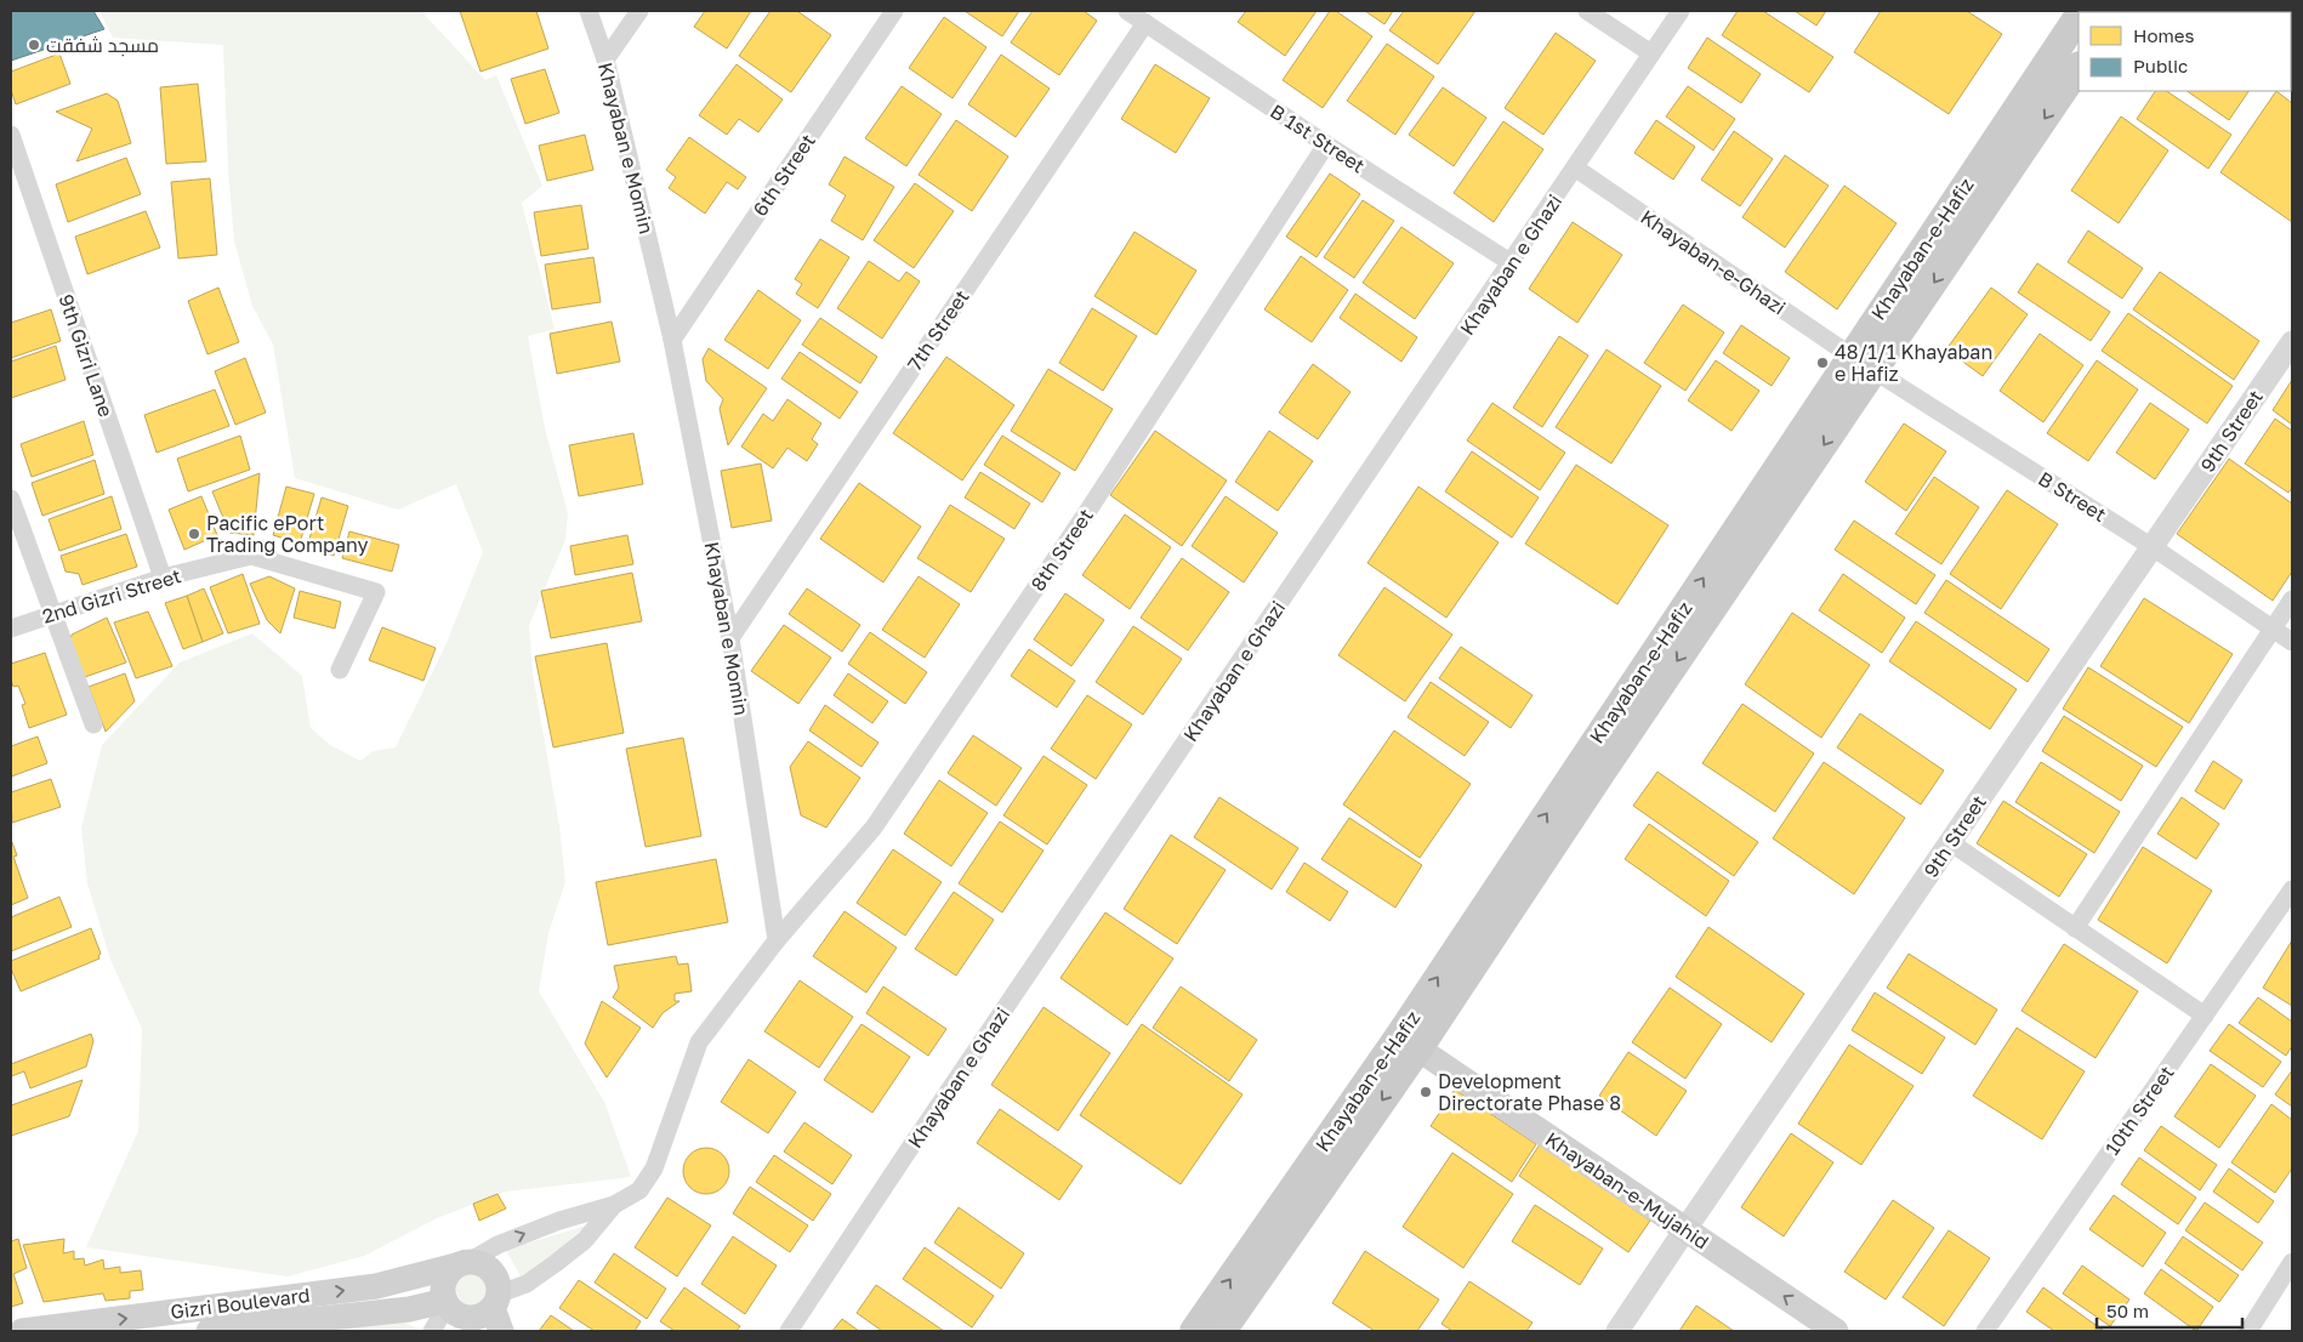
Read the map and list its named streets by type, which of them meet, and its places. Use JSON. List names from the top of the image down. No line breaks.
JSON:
{"streets":{"main road":["Khayaban-e-Hafiz","Khayaban-e-Mujahid","Gizri Boulevard"],"street":["B 1st Street","Khayaban e Momin","6th Street","Khayaban-e-Ghazi","Khayaban e Ghazi","7th Street","9th Gizri Lane","9th Street","B Street","8th Street","2nd Gizri Street","10th Street"]},"crossings":[["B 1st Street","Khayaban e Ghazi"],["B 1st Street","7th Street"],["B 1st Street","8th Street"],["Khayaban e Momin","6th Street"],["Khayaban e Momin","7th Street"],["Khayaban e Momin","8th Street"],["Khayaban-e-Hafiz","Khayaban-e-Ghazi"],["Khayaban-e-Hafiz","B Street"],["Khayaban-e-Hafiz","Khayaban-e-Mujahid"],["Khayaban-e-Ghazi","Khayaban e Ghazi"],["Khayaban-e-Ghazi","B Street"],["9th Gizri Lane","2nd Gizri Street"],["9th Street","B Street"],["9th Street","Khayaban-e-Mujahid"]],"one_way":["Khayaban-e-Mujahid"],"places":["مسجد شفقت","48/1/1 Khayaban e Hafiz","Pacific ePort Trading Company","Development Directorate Phase 8"],"legend":["Homes","Public"],"scale_bar":"50 m"}
